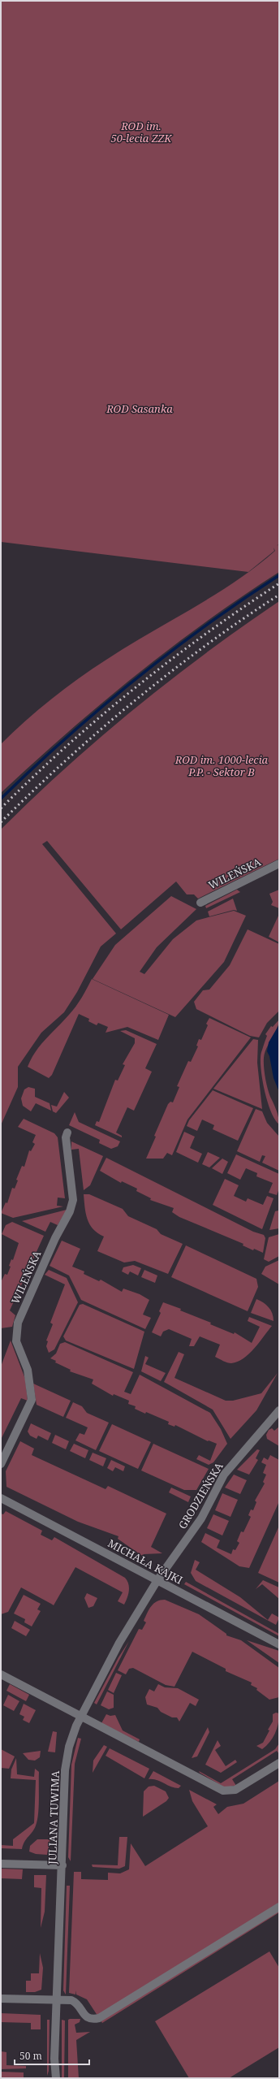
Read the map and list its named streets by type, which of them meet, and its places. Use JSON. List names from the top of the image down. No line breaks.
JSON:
{"streets":{"street":["WILEŃSKA","GRODZIEŃSKA","MICHAŁA KAJKI","JULIANA TUWIMA"]},"crossings":[["GRODZIEŃSKA","MICHAŁA KAJKI"],["GRODZIEŃSKA","JULIANA TUWIMA"],["MICHAŁA KAJKI","JULIANA TUWIMA"]],"parks":["ROD im. 50-lecia ZZK","ROD Sasanka","ROD im. 1000-lecia P.P. - Sektor B"],"scale_bar":"50 m"}
